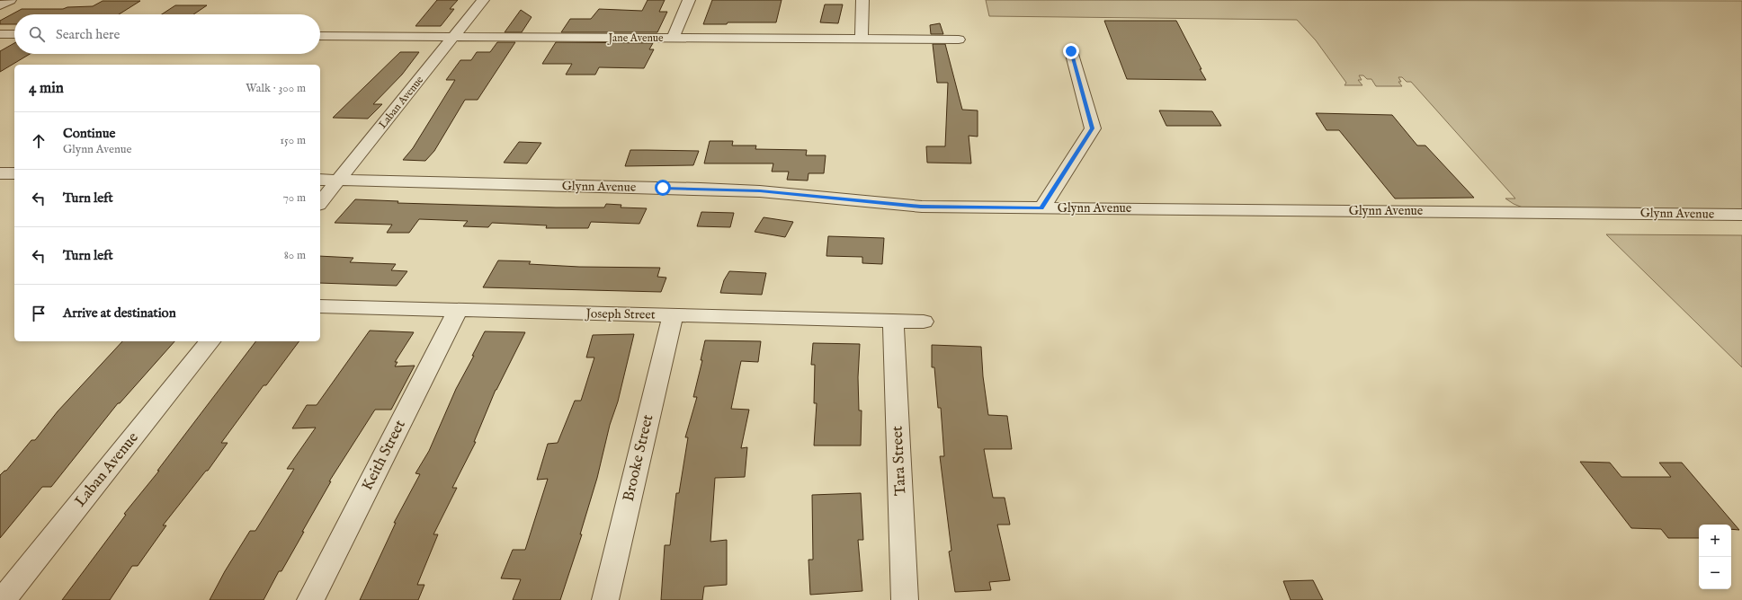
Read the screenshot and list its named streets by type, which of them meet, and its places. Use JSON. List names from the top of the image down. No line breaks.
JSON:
{"streets":{"street":["Jane Avenue","Laban Avenue","Glynn Avenue","Joseph Street","Keith Street","Brooke Street","Tara Street"]},"crossings":[["Jane Avenue","Laban Avenue"],["Laban Avenue","Glynn Avenue"],["Joseph Street","Keith Street"],["Joseph Street","Brooke Street"],["Joseph Street","Tara Street"]],"page":{"search":"Search here","heading":["4 min","Walk · 300 m"],"list":[["Continue","Glynn Avenue","150 m"],["Turn left","70 m"],["Turn left","80 m"],"Arrive at destination"],"map_buttons":["+","−"]}}
